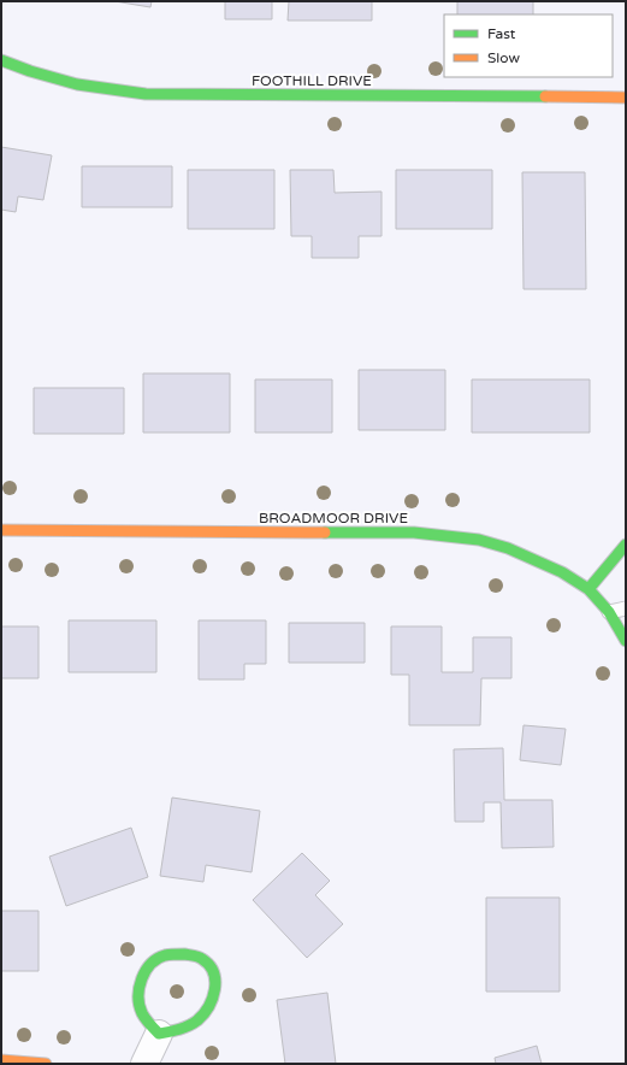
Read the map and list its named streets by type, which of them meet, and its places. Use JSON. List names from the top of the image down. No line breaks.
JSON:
{"streets":{"street":["FOOTHILL DRIVE","BROADMOOR DRIVE"]},"legend":["Fast","Slow"]}
